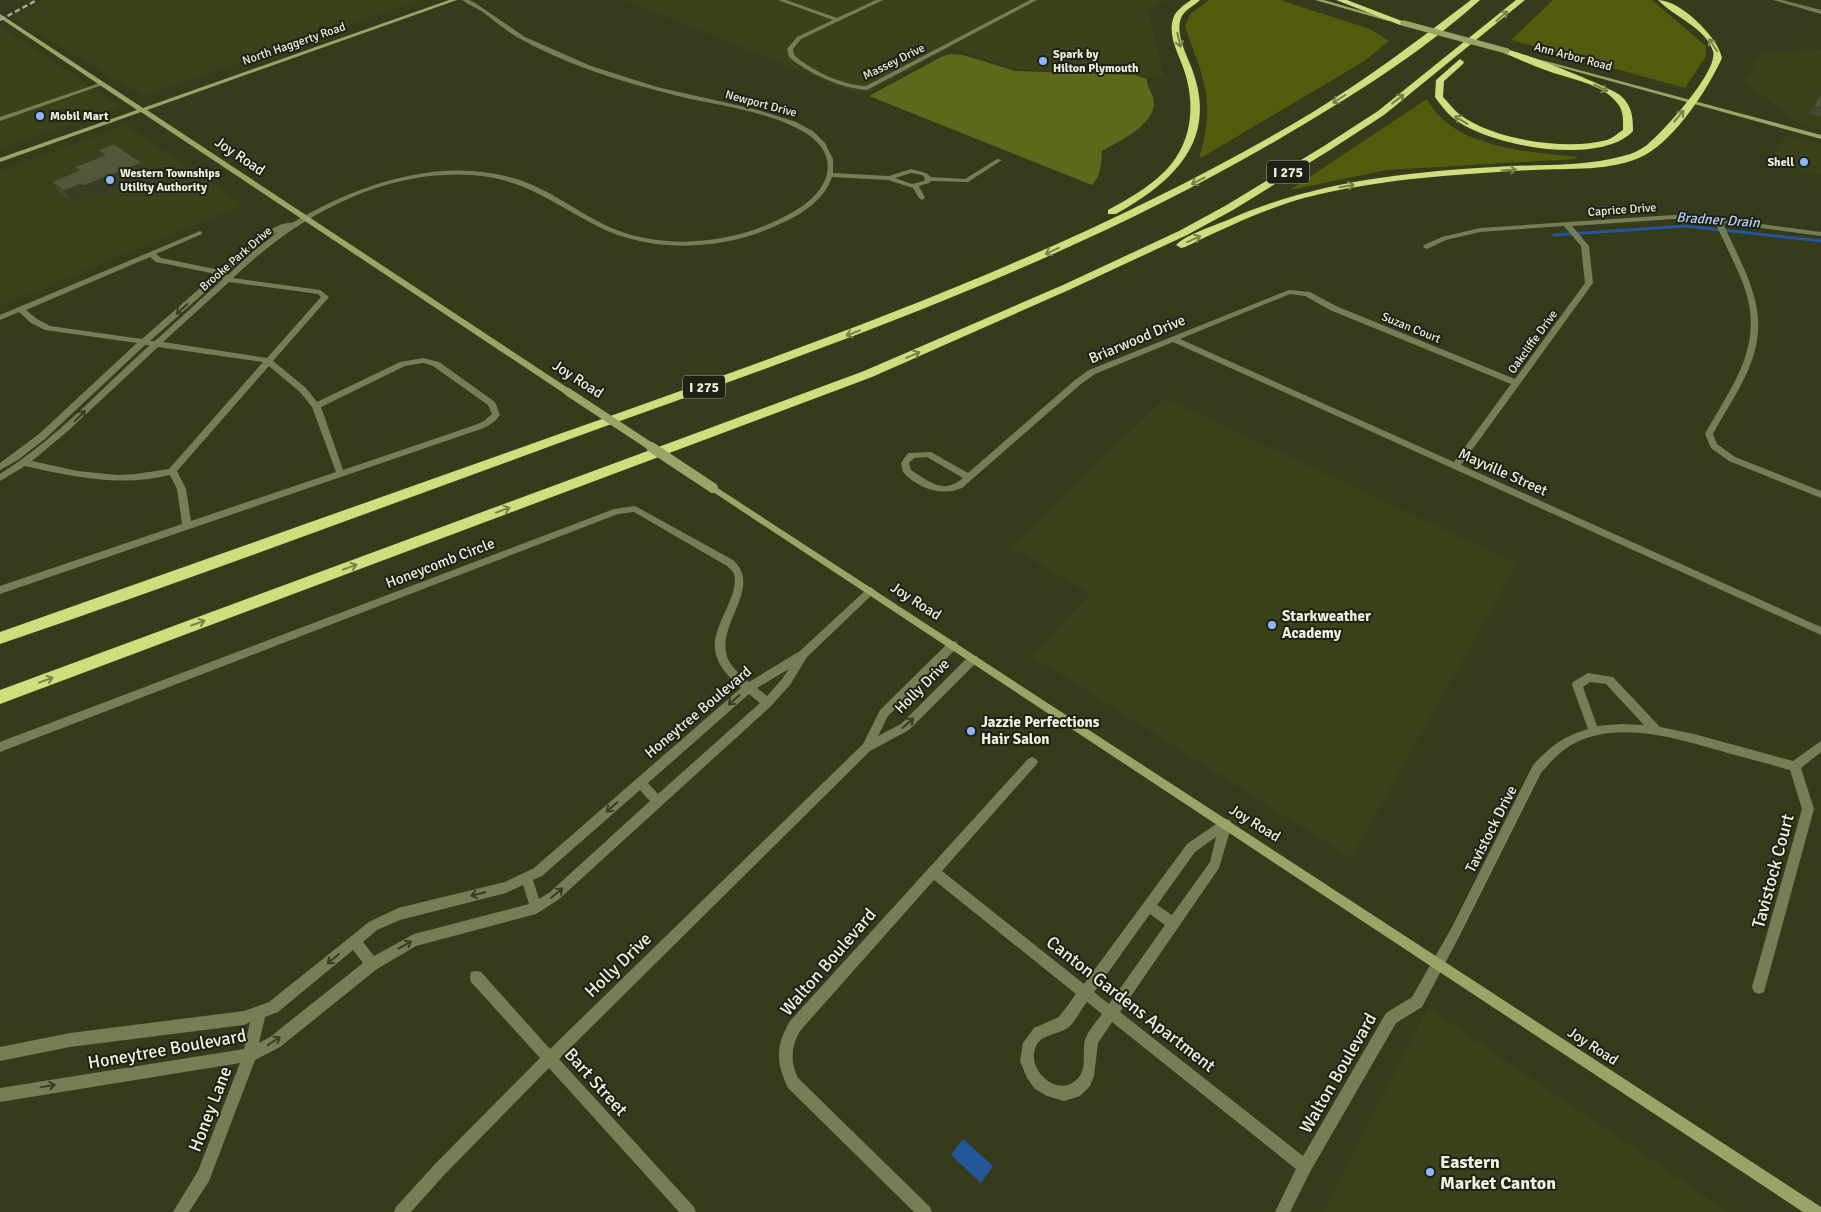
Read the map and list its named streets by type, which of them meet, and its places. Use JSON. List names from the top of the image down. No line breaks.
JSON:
{"streets":{"highway":["I 275"],"street":["North Haggerty Road","Ann Arbor Road","Massey Drive","Newport Drive","Joy Road","Caprice Drive","Brooke Park Drive","Suzan Court","Briarwood Drive","Oakcliffe Drive","Mayville Street","Honeycomb Circle","Holly Drive","Honeytree Boulevard","Tavistock Drive","Tavistock Court","Walton Boulevard","Canton Gardens Apartment","Bart Street","Honey Lane"]},"crossings":[["North Haggerty Road","Joy Road"],["Joy Road","Brooke Park Drive"],["Joy Road","Holly Drive"],["Joy Road","Honeytree Boulevard"],["Joy Road","Tavistock Drive"],["Joy Road","Walton Boulevard"],["Caprice Drive","Oakcliffe Drive"],["Suzan Court","Briarwood Drive"],["Suzan Court","Oakcliffe Drive"],["Briarwood Drive","Mayville Street"],["Oakcliffe Drive","Mayville Street"],["Honeycomb Circle","Honeytree Boulevard"],["Holly Drive","Bart Street"],["Honeytree Boulevard","Honey Lane"],["Tavistock Drive","Tavistock Court"],["Tavistock Drive","Walton Boulevard"],["Walton Boulevard","Canton Gardens Apartment"]],"water":["Bradner Drain"],"places":["Spark by Hilton Plymouth","Mobil Mart","Shell","Western Townships Utility Authority","Starkweather Academy","Jazzie Perfections Hair Salon","Eastern Market Canton"]}
